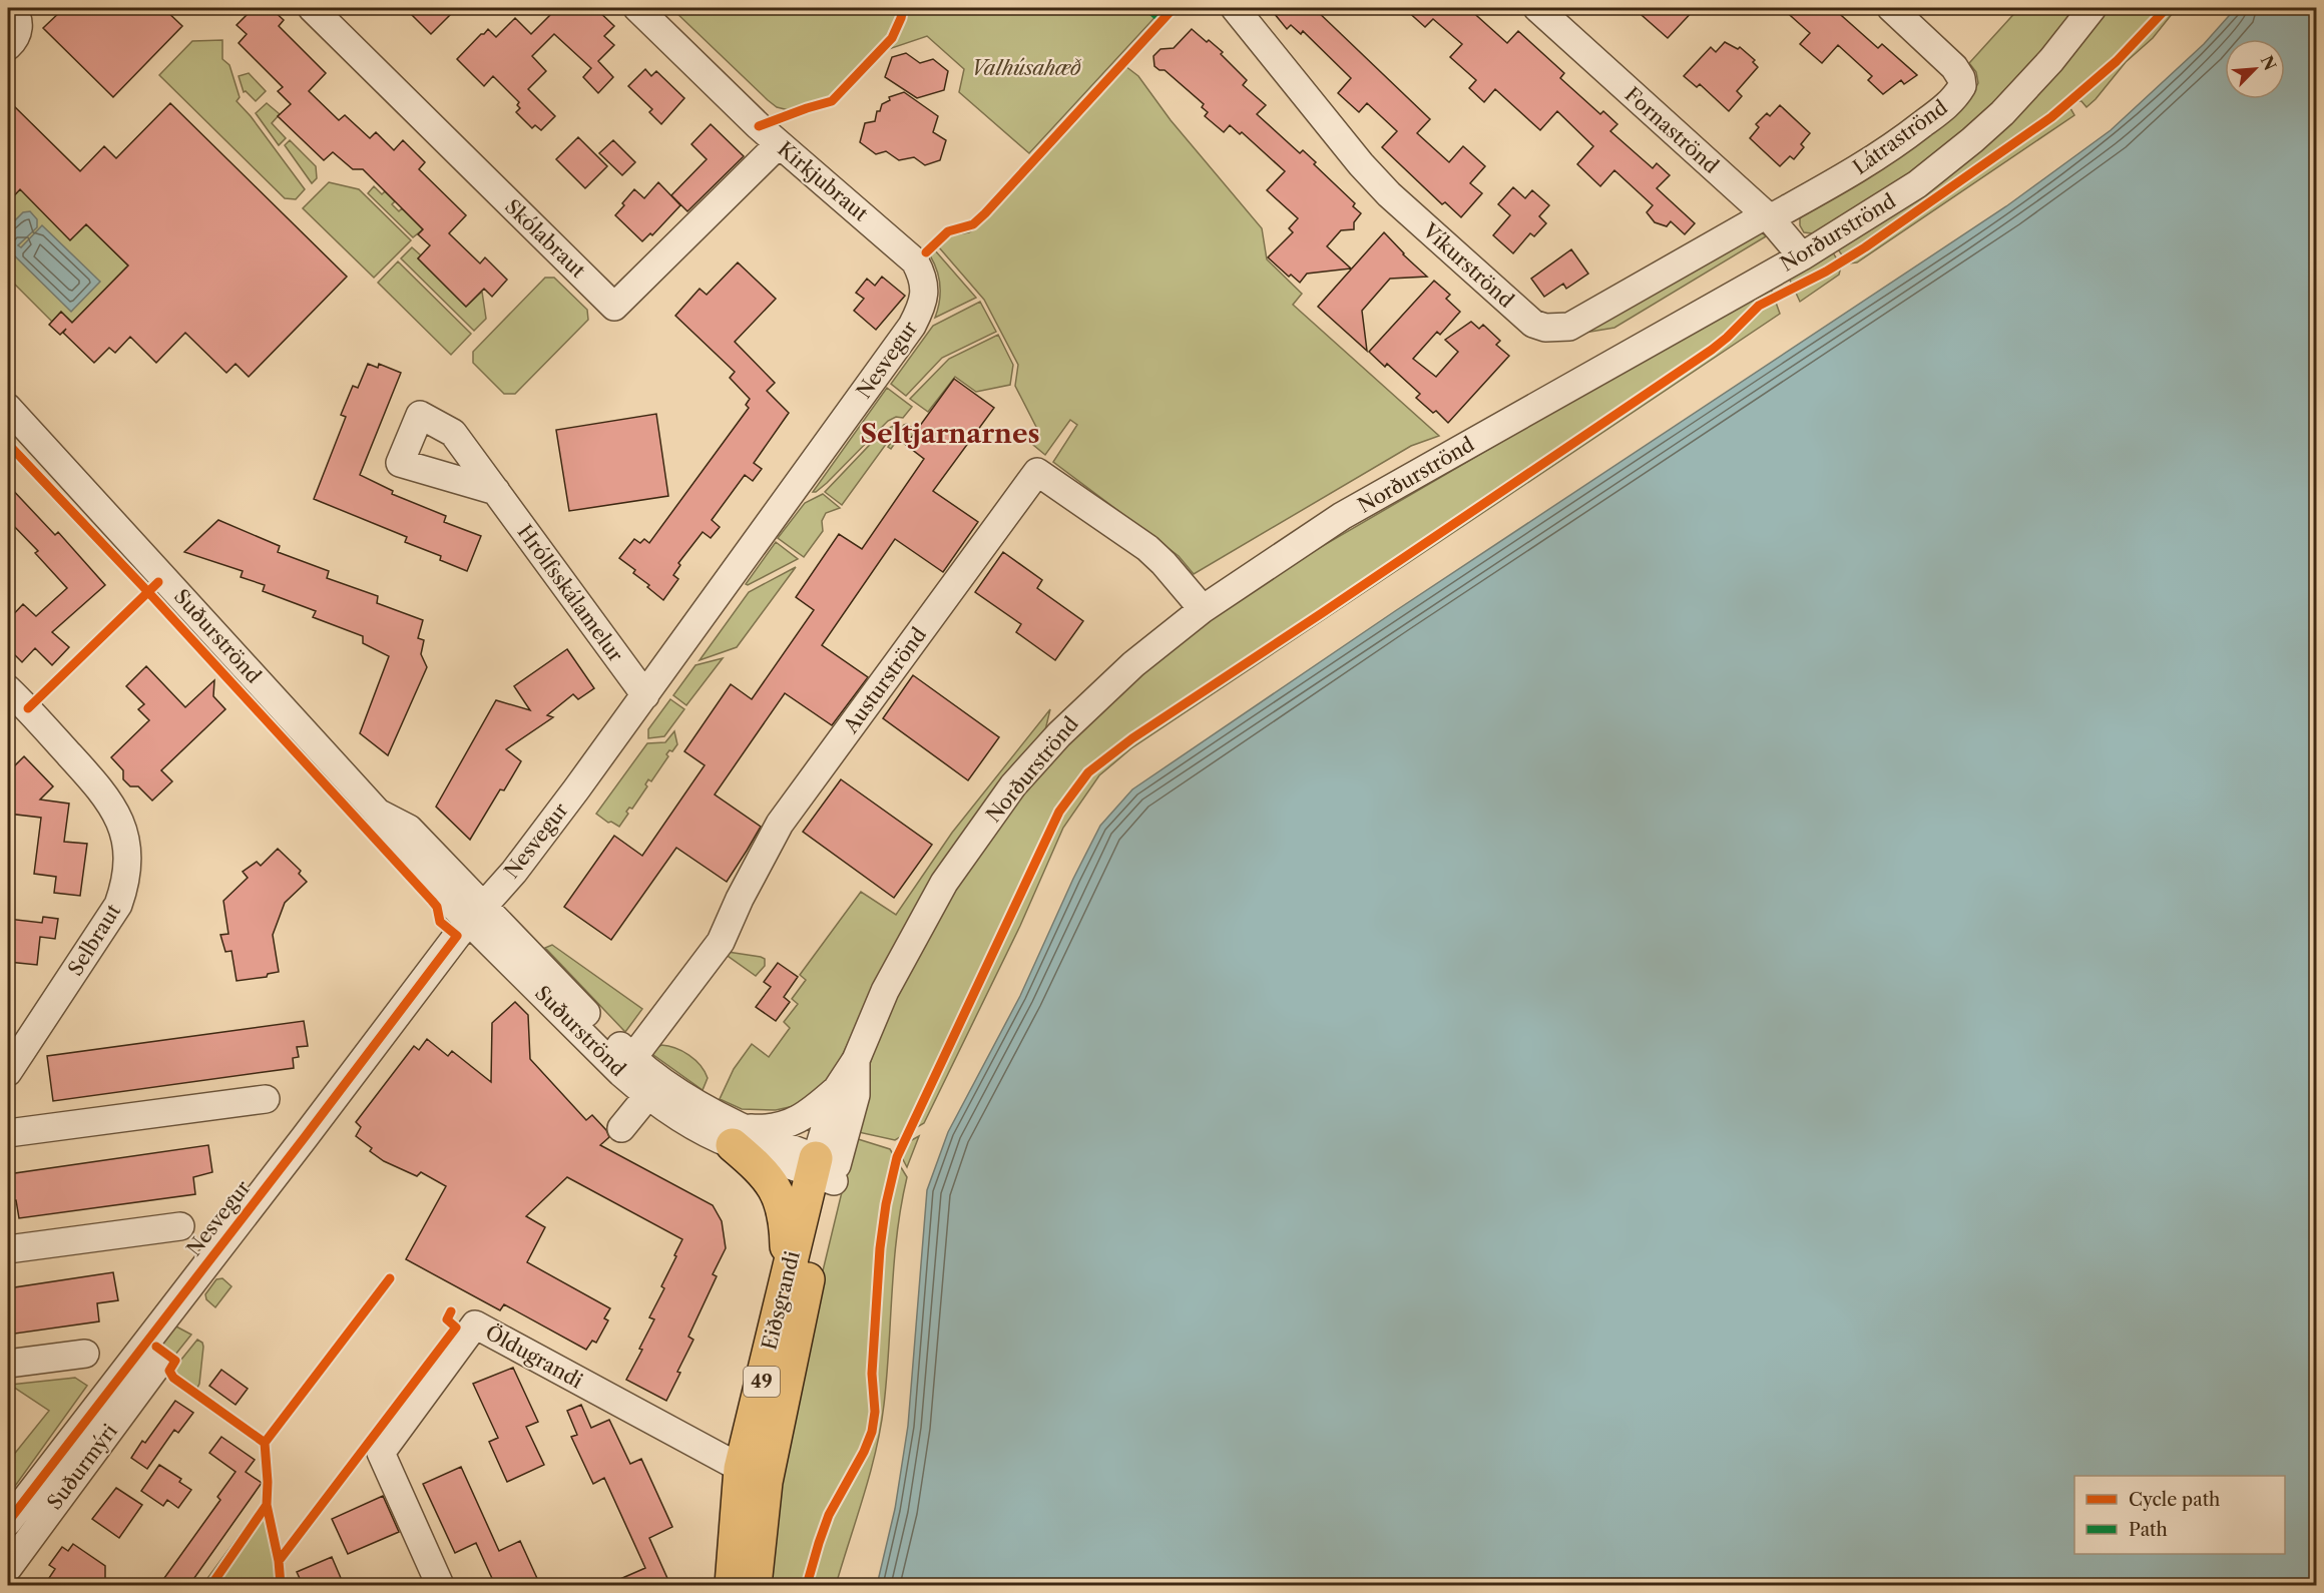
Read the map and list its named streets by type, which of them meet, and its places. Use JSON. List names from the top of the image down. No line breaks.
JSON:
{"streets":{"main road":["Eiðsgrandi","49"],"street":["Fornaströnd","Látraströnd","Kirkjubraut","Norðurströnd","Skólabraut","Víkurströnd","Nesvegur","Hrólfsskálamelur","Suðurströnd","Austurströnd","Selbraut","Öldugrandi","Suðurmýri"]},"crossings":[["Fornaströnd","Látraströnd"],["Fornaströnd","Norðurströnd"],["Fornaströnd","Víkurströnd"],["Látraströnd","Víkurströnd"],["Kirkjubraut","Skólabraut"],["Kirkjubraut","Nesvegur"],["Norðurströnd","Suðurströnd"],["Norðurströnd","Austurströnd"],["Norðurströnd","Eiðsgrandi"],["Nesvegur","Hrólfsskálamelur"],["Nesvegur","Suðurströnd"],["Suðurströnd","Austurströnd"],["Suðurströnd","Eiðsgrandi"],["Suðurströnd","49"],["Eiðsgrandi","Öldugrandi"],["Eiðsgrandi","49"]],"districts":["Seltjarnarnes"],"parks":["Valhúsahæð"],"legend":["Cycle path","Path"],"north":"top right"}
